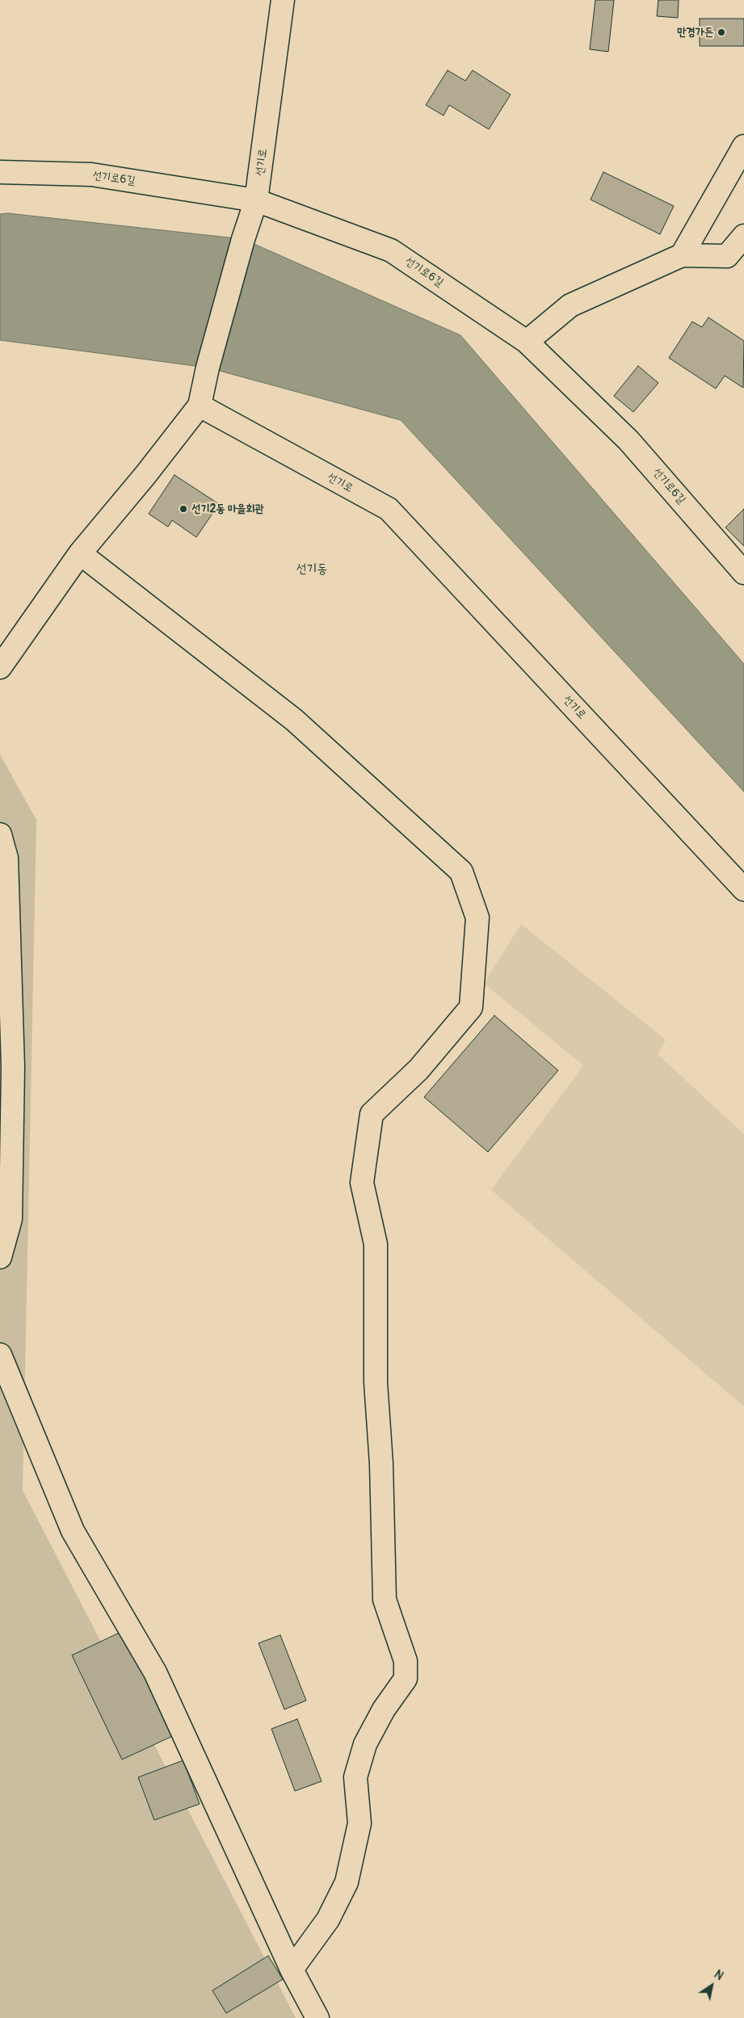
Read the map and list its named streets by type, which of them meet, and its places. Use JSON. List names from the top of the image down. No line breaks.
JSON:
{"streets":{"street":["선기로","선기로6길"]},"crossings":[["선기로","선기로6길"]],"districts":["선기동"],"places":["만경가든","선기2동 마을회관"],"north":"top right"}
